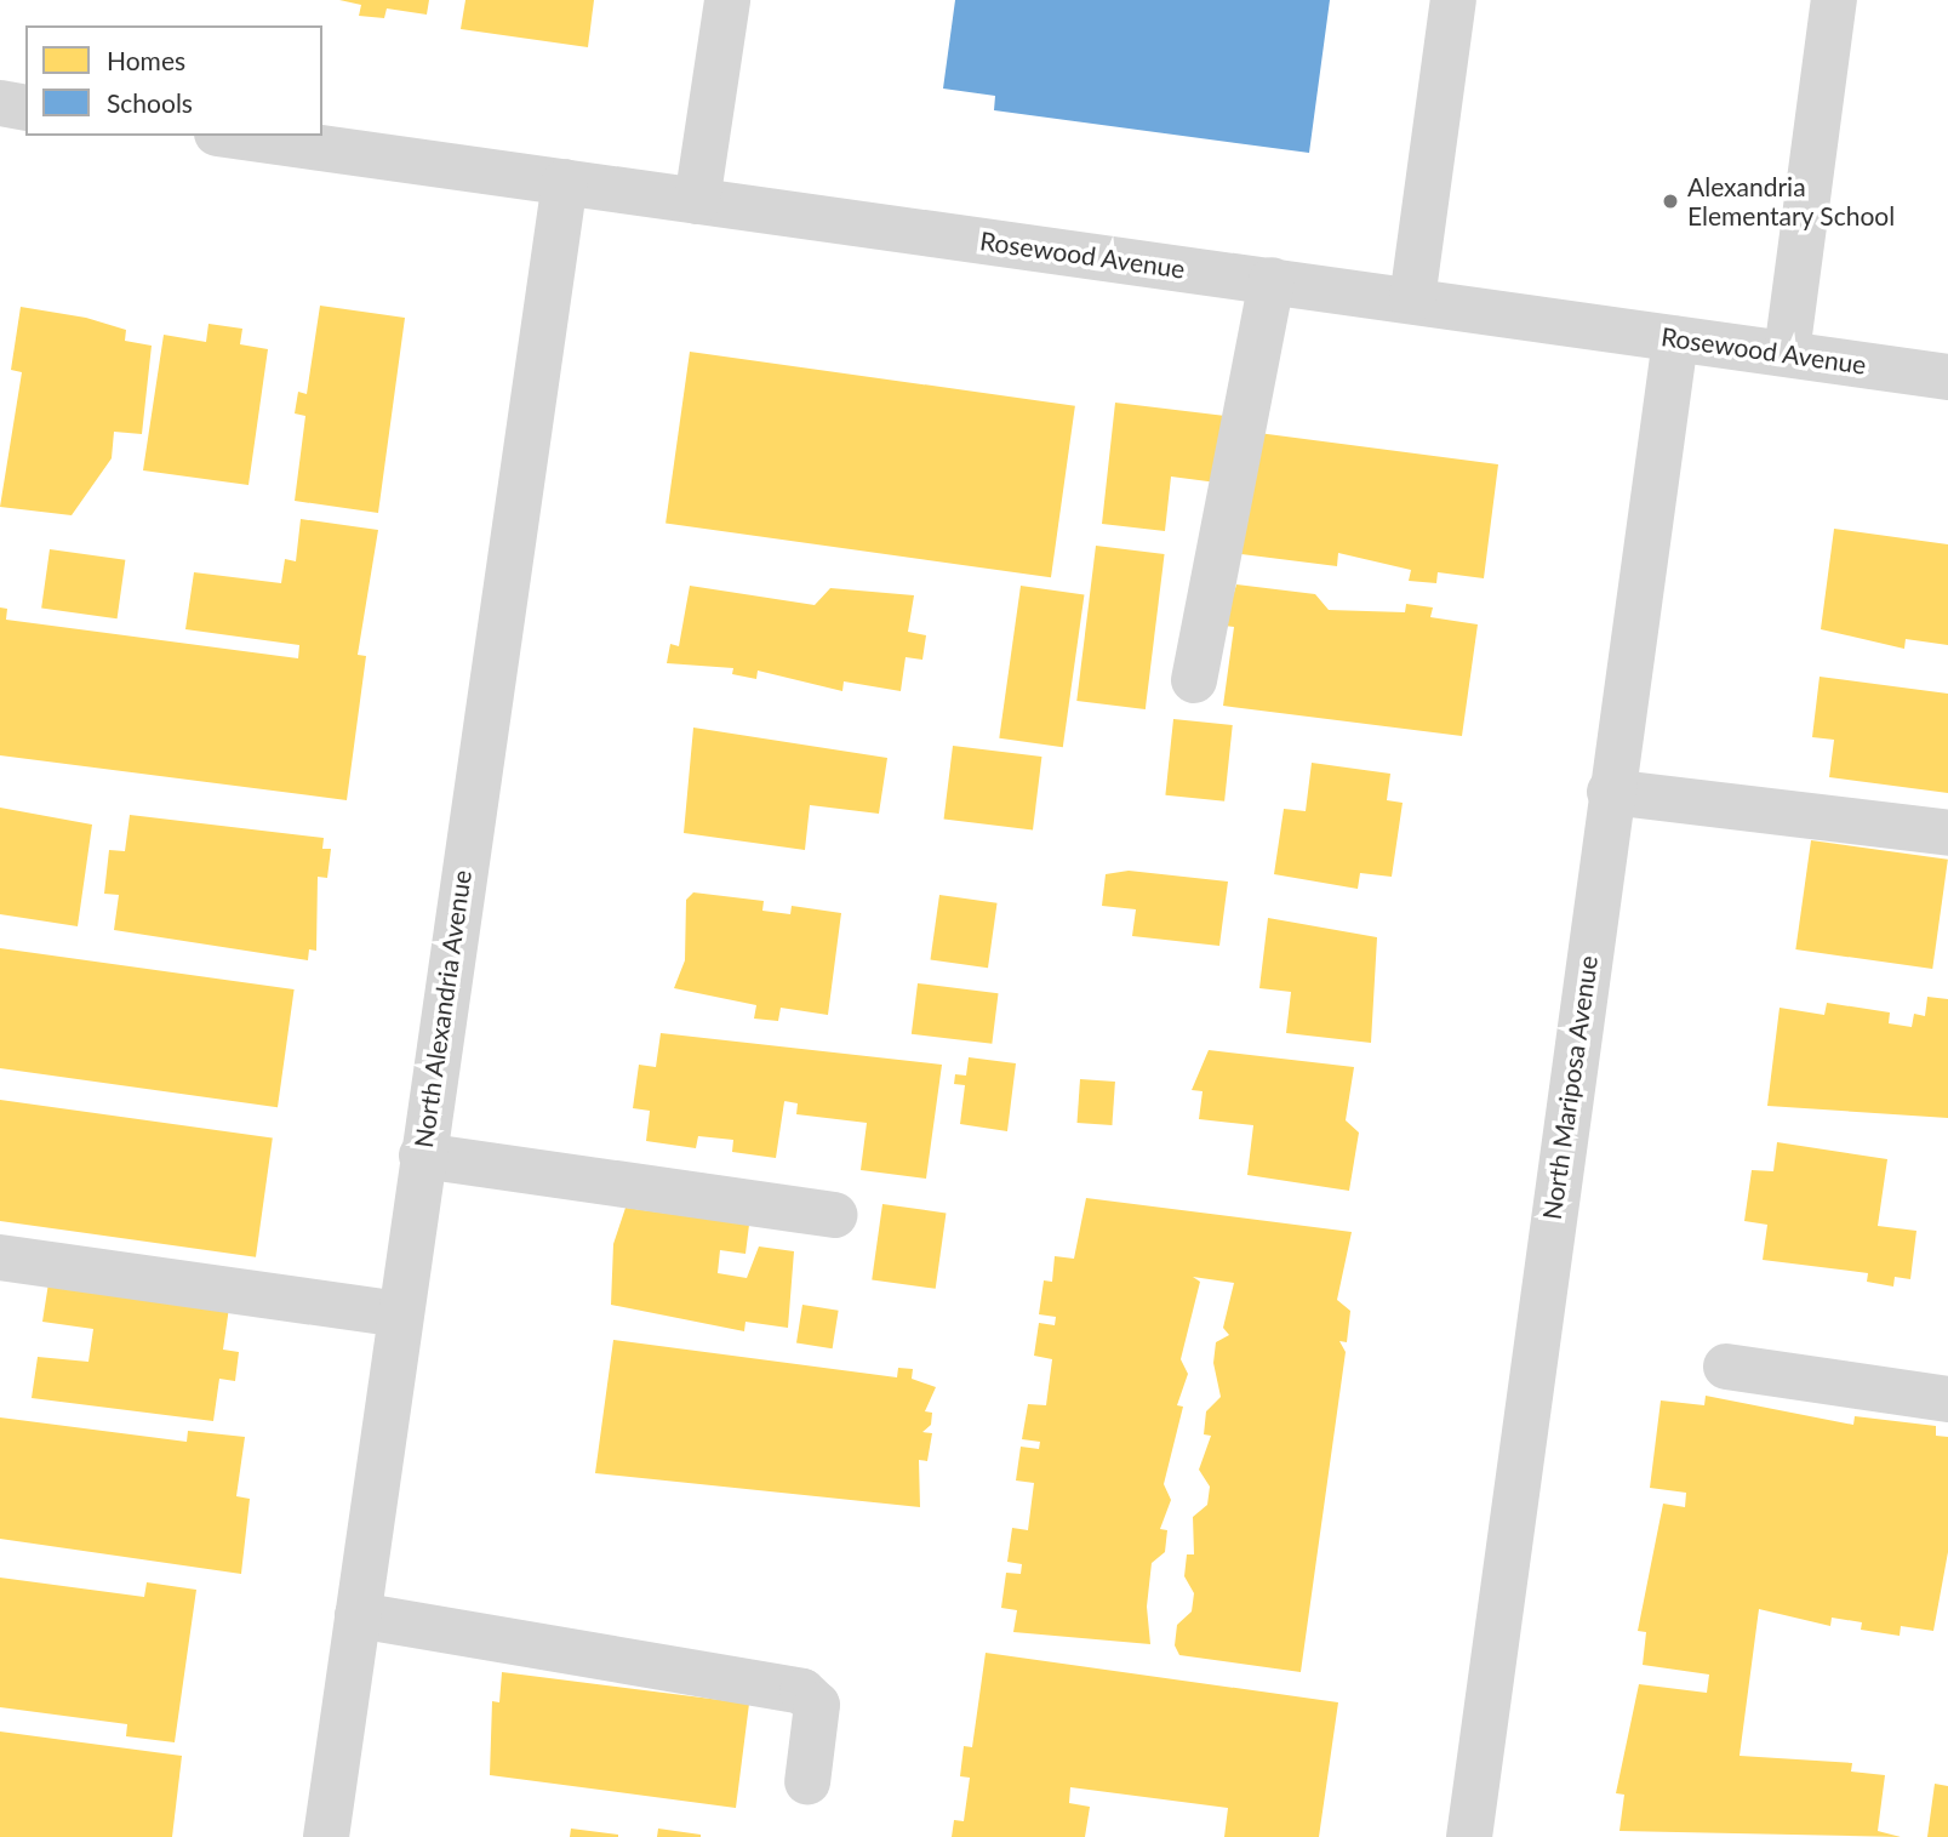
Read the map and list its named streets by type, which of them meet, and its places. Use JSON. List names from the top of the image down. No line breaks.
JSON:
{"streets":{"street":["Rosewood Avenue","North Alexandria Avenue","North Mariposa Avenue"]},"crossings":[["Rosewood Avenue","North Alexandria Avenue"],["Rosewood Avenue","North Mariposa Avenue"]],"places":["Alexandria Elementary School"],"legend":["Homes","Schools"]}
